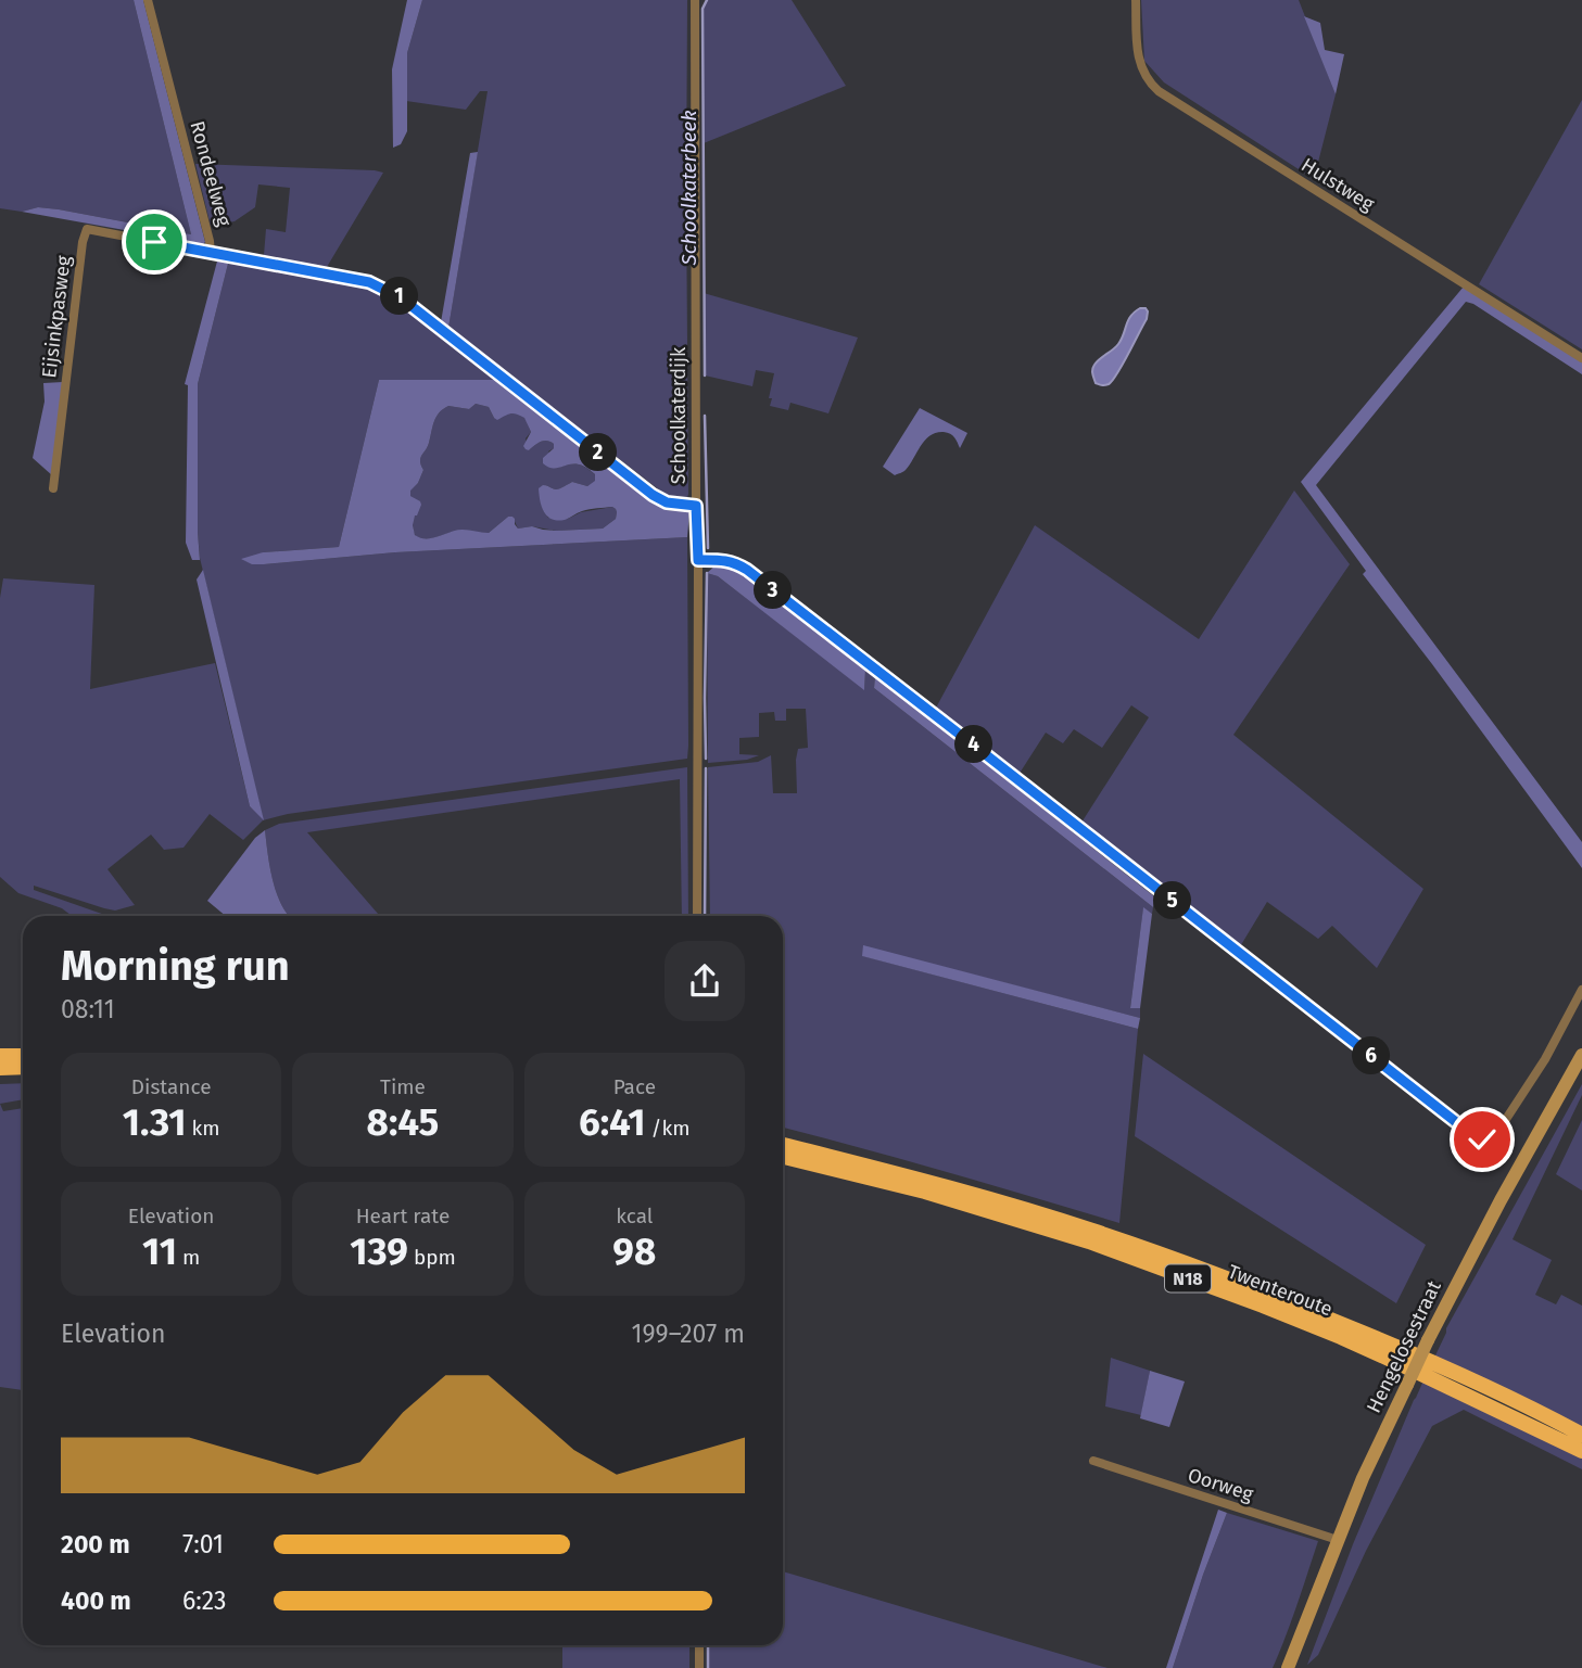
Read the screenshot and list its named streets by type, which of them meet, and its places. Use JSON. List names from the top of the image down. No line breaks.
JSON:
{"streets":{"highway":["N18","Twenteroute"],"main road":["Hengelosestraat"],"street":["Rondeelweg","Hulstweg","Eijsinkpasweg","Schoolkaterdijk","Oorweg"]},"crossings":[["Rondeelweg","Eijsinkpasweg"],["Rondeelweg","Schoolkaterdijk"],["Hengelosestraat","Oorweg"]],"water":["Schoolkaterbeek"],"page":{"pins":["1","2","3","4","5","6"],"heading":["Morning run","08:11"],"stats":[["Distance","1.31 km"],["Time","8:45"],["Pace","6:41 /km"],["Elevation","11 m"],["Heart rate","139 bpm"],["kcal","98"]],"chart":["Elevation","199–207 m"],"list":[{"name":"200 m","note":"7:01"},{"name":"400 m","note":"6:23"}]}}
